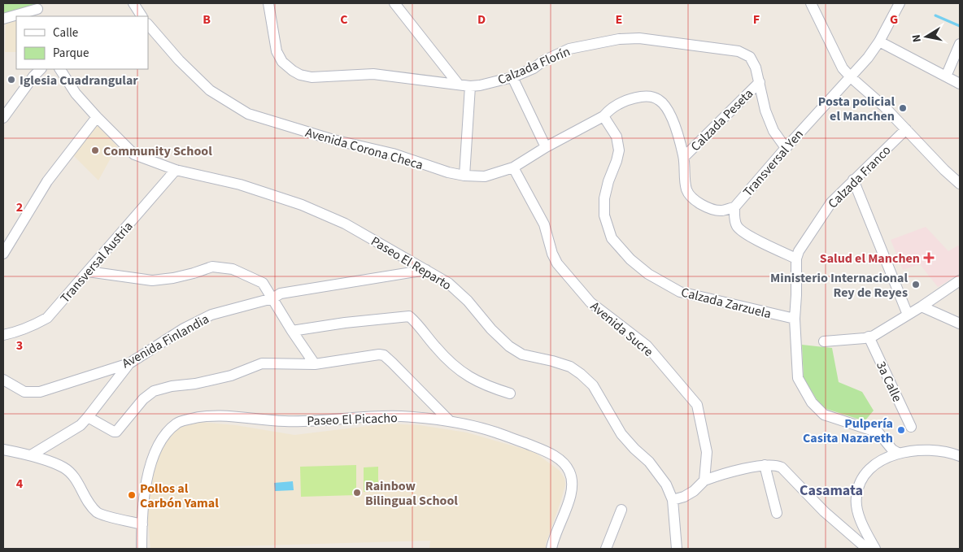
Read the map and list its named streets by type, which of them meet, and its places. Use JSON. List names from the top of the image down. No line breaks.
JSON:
{"streets":{"street":["Calzada Florín","Calzada Peseta","Avenida Corona Checa","Transversal Yen","Calzada Franco","Transversal Austria","Paseo El Reparto","Calzada Zarzuela","Avenida Sucre","Avenida Finlandia","3a Calle","Paseo El Picacho"]},"crossings":[["Calzada Florín","Calzada Peseta"],["Calzada Florín","Transversal Yen"],["Calzada Peseta","Avenida Corona Checa"],["Avenida Corona Checa","Transversal Yen"],["Avenida Corona Checa","Calzada Zarzuela"],["Avenida Corona Checa","Avenida Sucre"],["Calzada Franco","Calzada Zarzuela"],["Transversal Austria","Paseo El Reparto"],["Paseo El Reparto","Avenida Finlandia"]],"districts":["Casamata"],"places":{"other":["Iglesia Cuadrangular","Posta policial el Manchen","Community School","Ministerio Internacional Rey de Reyes","Pulpería Casita Nazareth","Rainbow Bilingual School","Pollos al Carbón Yamal"],"health":["Salud el Manchen"]},"legend":["Calle","Parque"],"north":"left","grid":{"columns":["B","C","D","E","F","G"],"rows":["2","3","4"]}}
